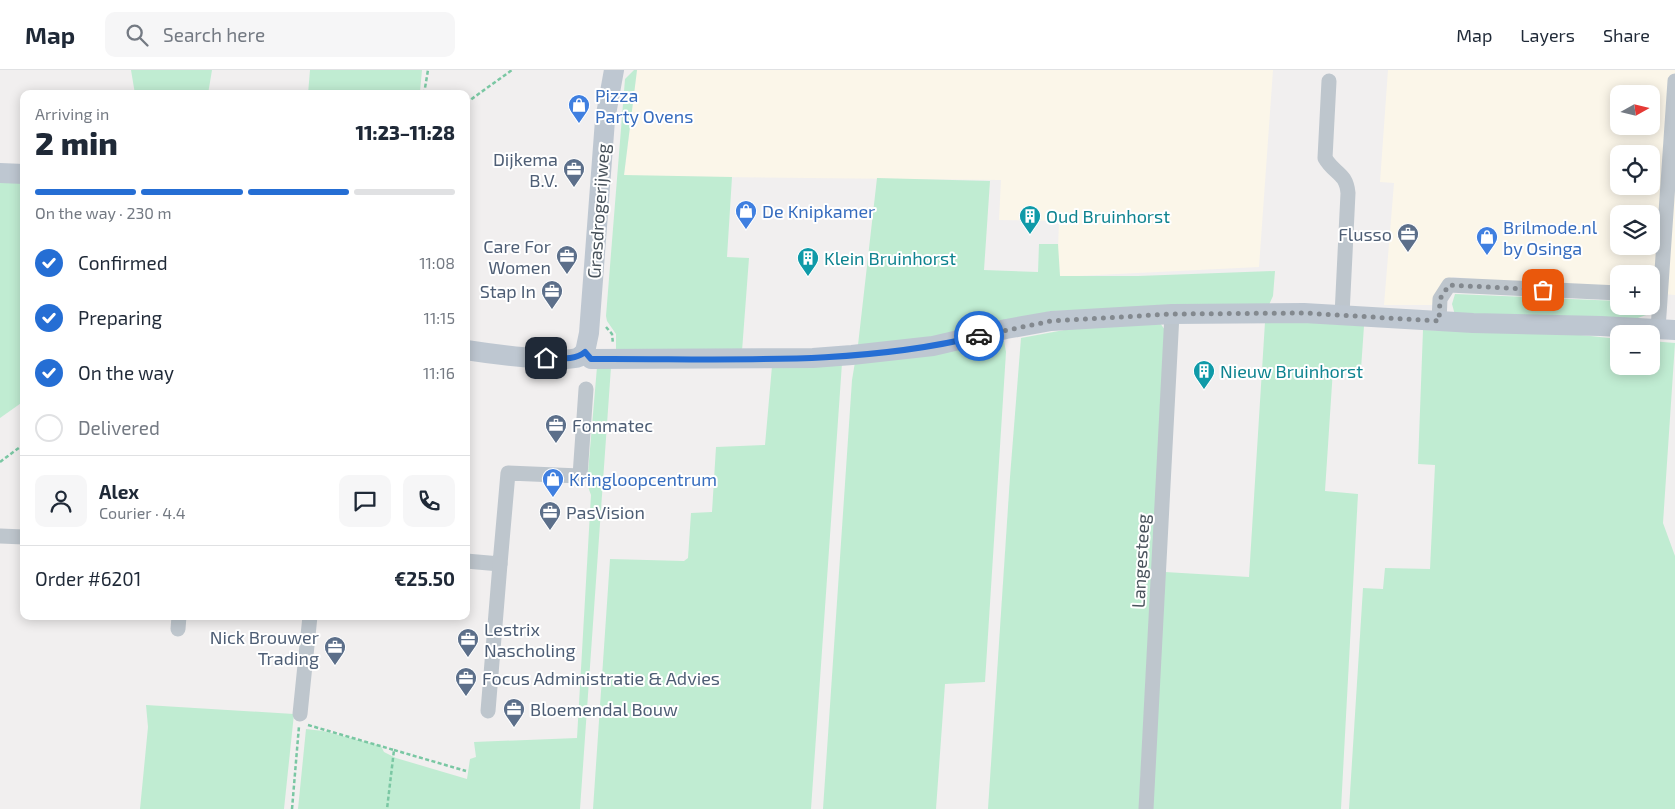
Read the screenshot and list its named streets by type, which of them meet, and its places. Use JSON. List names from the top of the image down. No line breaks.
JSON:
{"streets":{"street":["Grasdrogerijweg","Langesteeg"]},"places":{"shop":["Pizza Party Ovens","De Knipkamer","Brilmode.nl by Osinga","Kringloopcentrum"],"office":["Dijkema B.V.","Flusso","Care For Women","Stap In","Fonmatec","PasVision","Lestrix Nascholing","Nick Brouwer Trading","Focus Administratie & Advies","Bloemendal Bouw"],"building":["Oud Bruinhorst","Klein Bruinhorst","Nieuw Bruinhorst"]},"north":"right","page":{"header":"Map","search":"Search here","nav":["Map","Layers","Share"],"map_buttons":["+","−"],"heading":["2 min","Arriving in","11:23–11:28"],"panel":["Alex","Courier · 4.4","Order #6201","€25.50"],"bar":"On the way · 230 m","list":[["Confirmed","11:08"],["Preparing","11:15"],["On the way","11:16"],"Delivered"]}}
